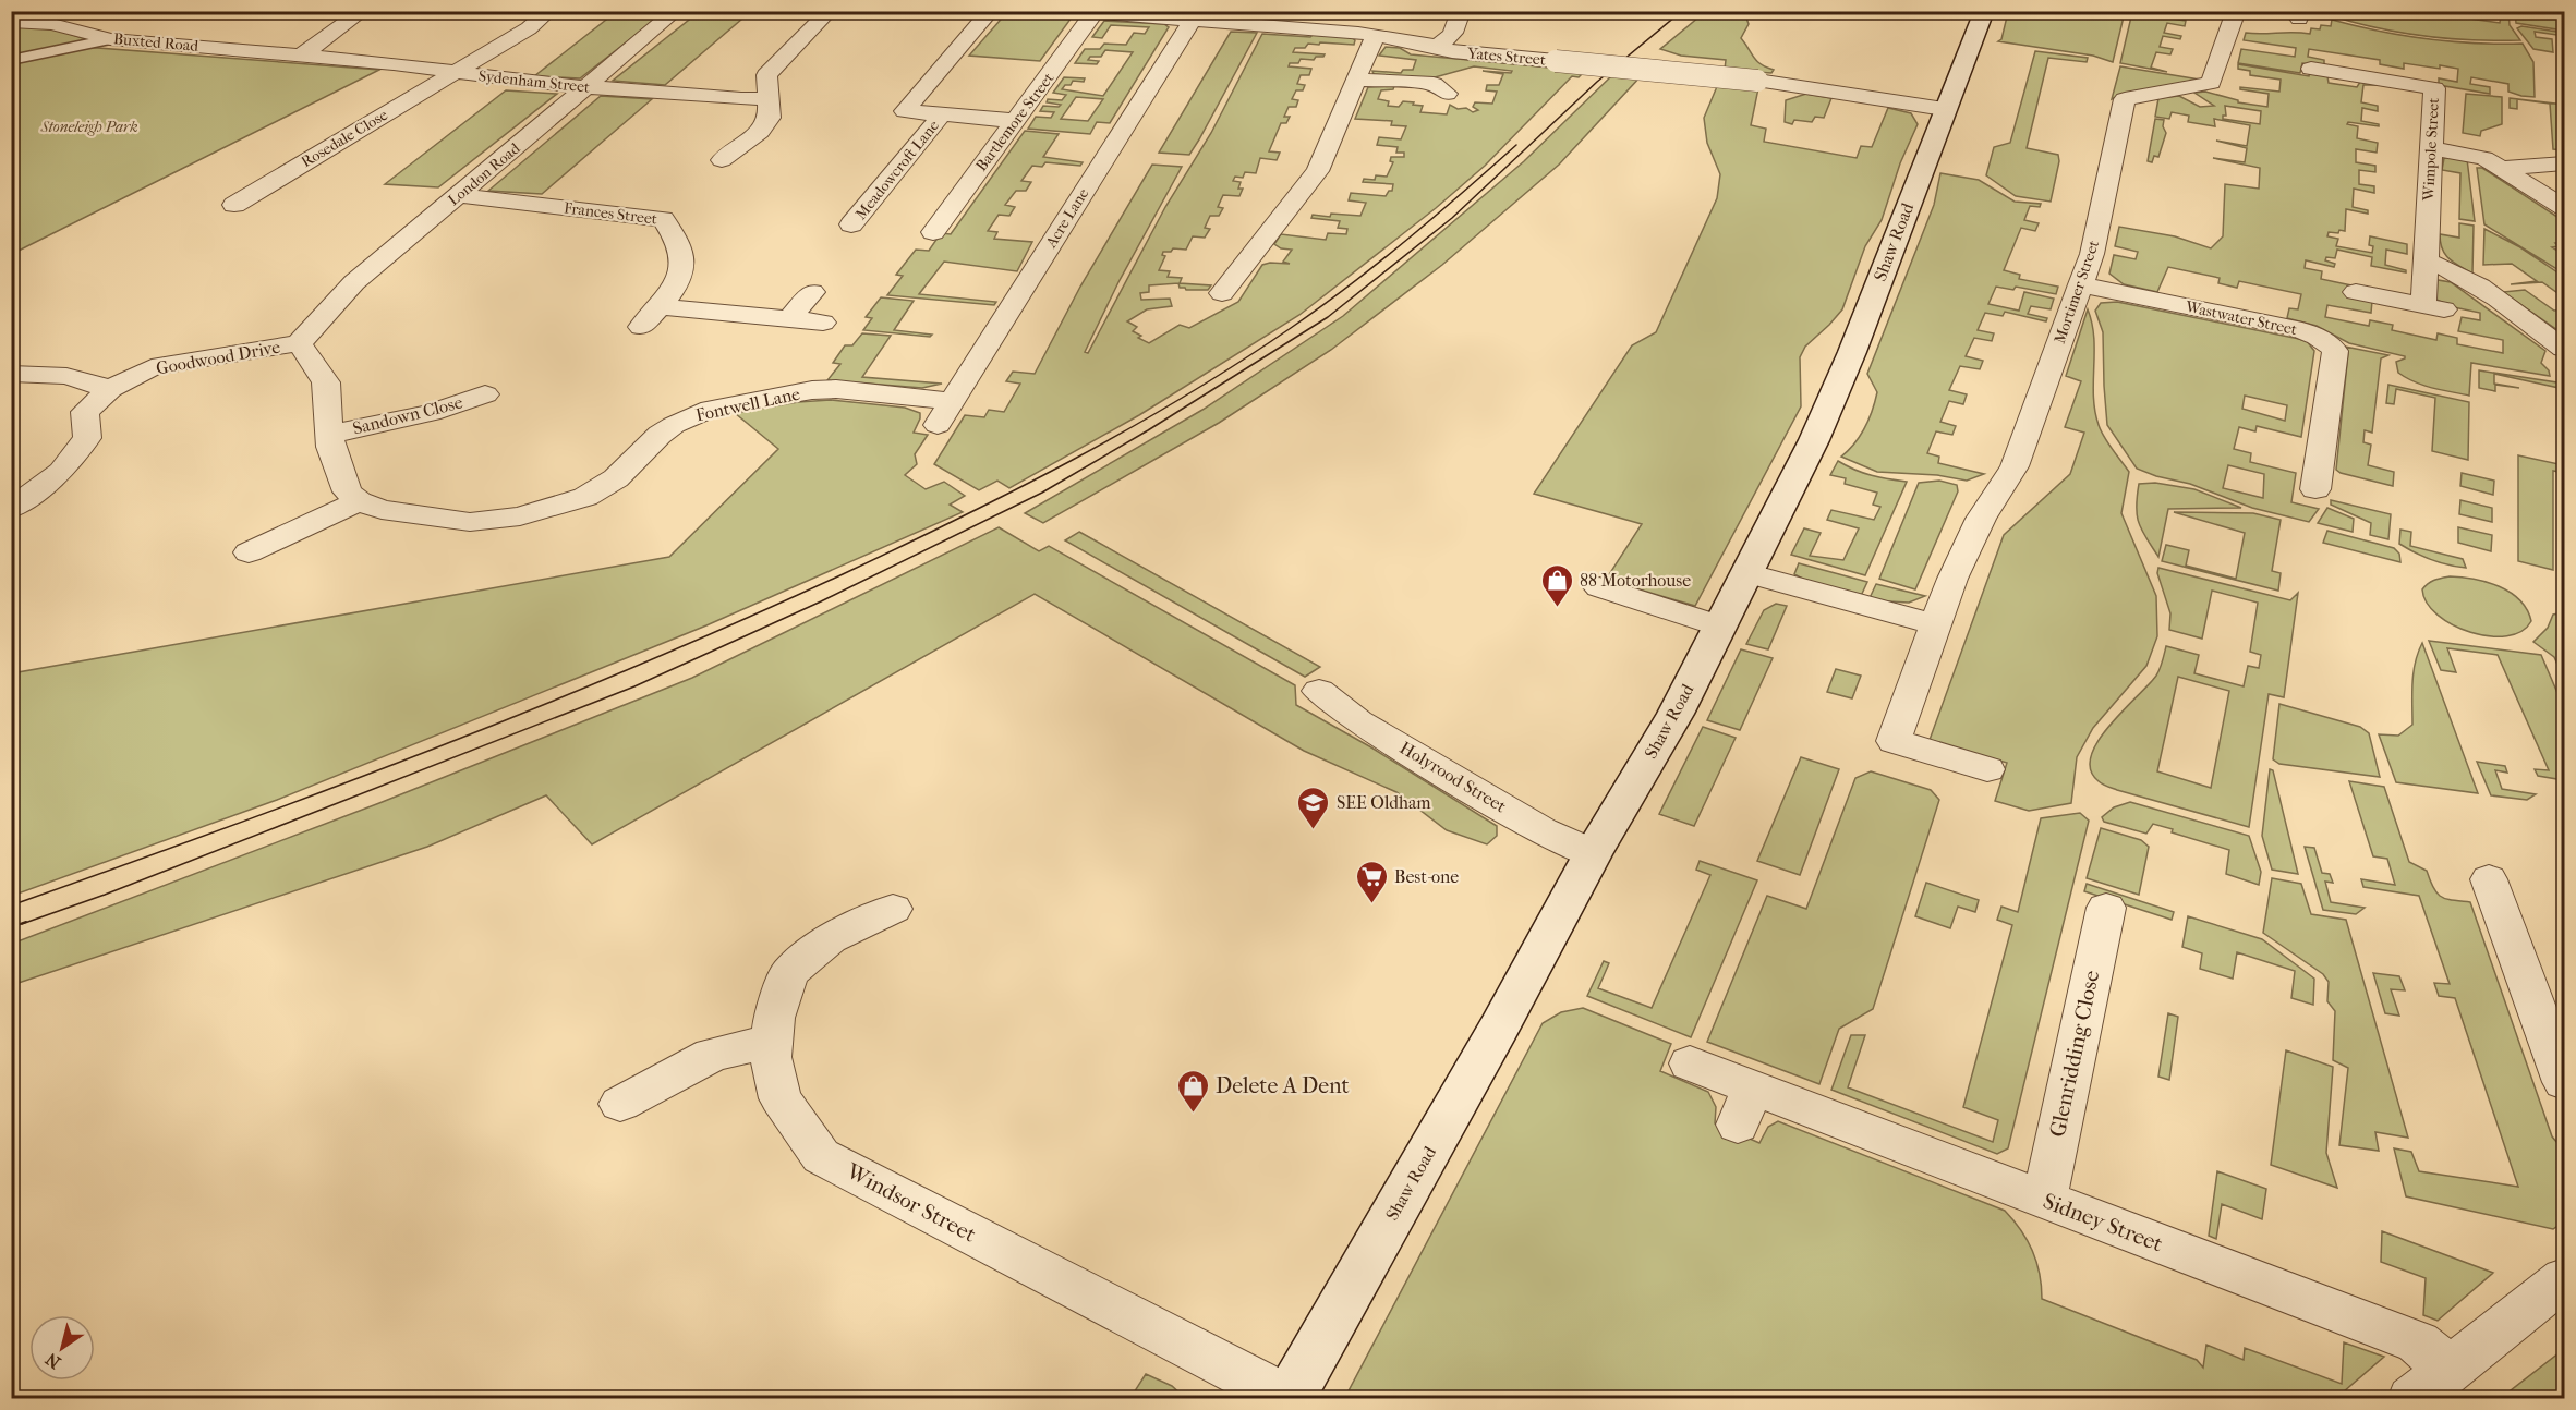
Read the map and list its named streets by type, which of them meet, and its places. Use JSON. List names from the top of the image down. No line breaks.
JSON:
{"streets":{"main road":["Shaw Road"],"street":["Buxted Road","Yates Street","Sydenham Street","Bartlemore Street","Rosedale Close","Wimpole Street","Meadowcroft Lane","London Road","Frances Street","Acre Lane","Mortimer Street","Wastwater Street","Goodwood Drive","Fontwell Lane","Sandown Close","Holyrood Street","Glenridding Close","Windsor Street","Sidney Street"]},"crossings":[["Buxted Road","Sydenham Street"],["Yates Street","Bartlemore Street"],["Yates Street","Acre Lane"],["Yates Street","Shaw Road"],["Sydenham Street","Rosedale Close"],["Sydenham Street","London Road"],["London Road","Frances Street"],["London Road","Goodwood Drive"],["Acre Lane","Fontwell Lane"],["Shaw Road","Holyrood Street"],["Shaw Road","Windsor Street"],["Mortimer Street","Wastwater Street"],["Glenridding Close","Sidney Street"]],"parks":["Stoneleigh Park"],"places":{"shop":["88 Motorhouse","Delete A Dent"],"school or university":["SEE Oldham"],"supermarket":["Best-one"]},"north":"bottom left"}
